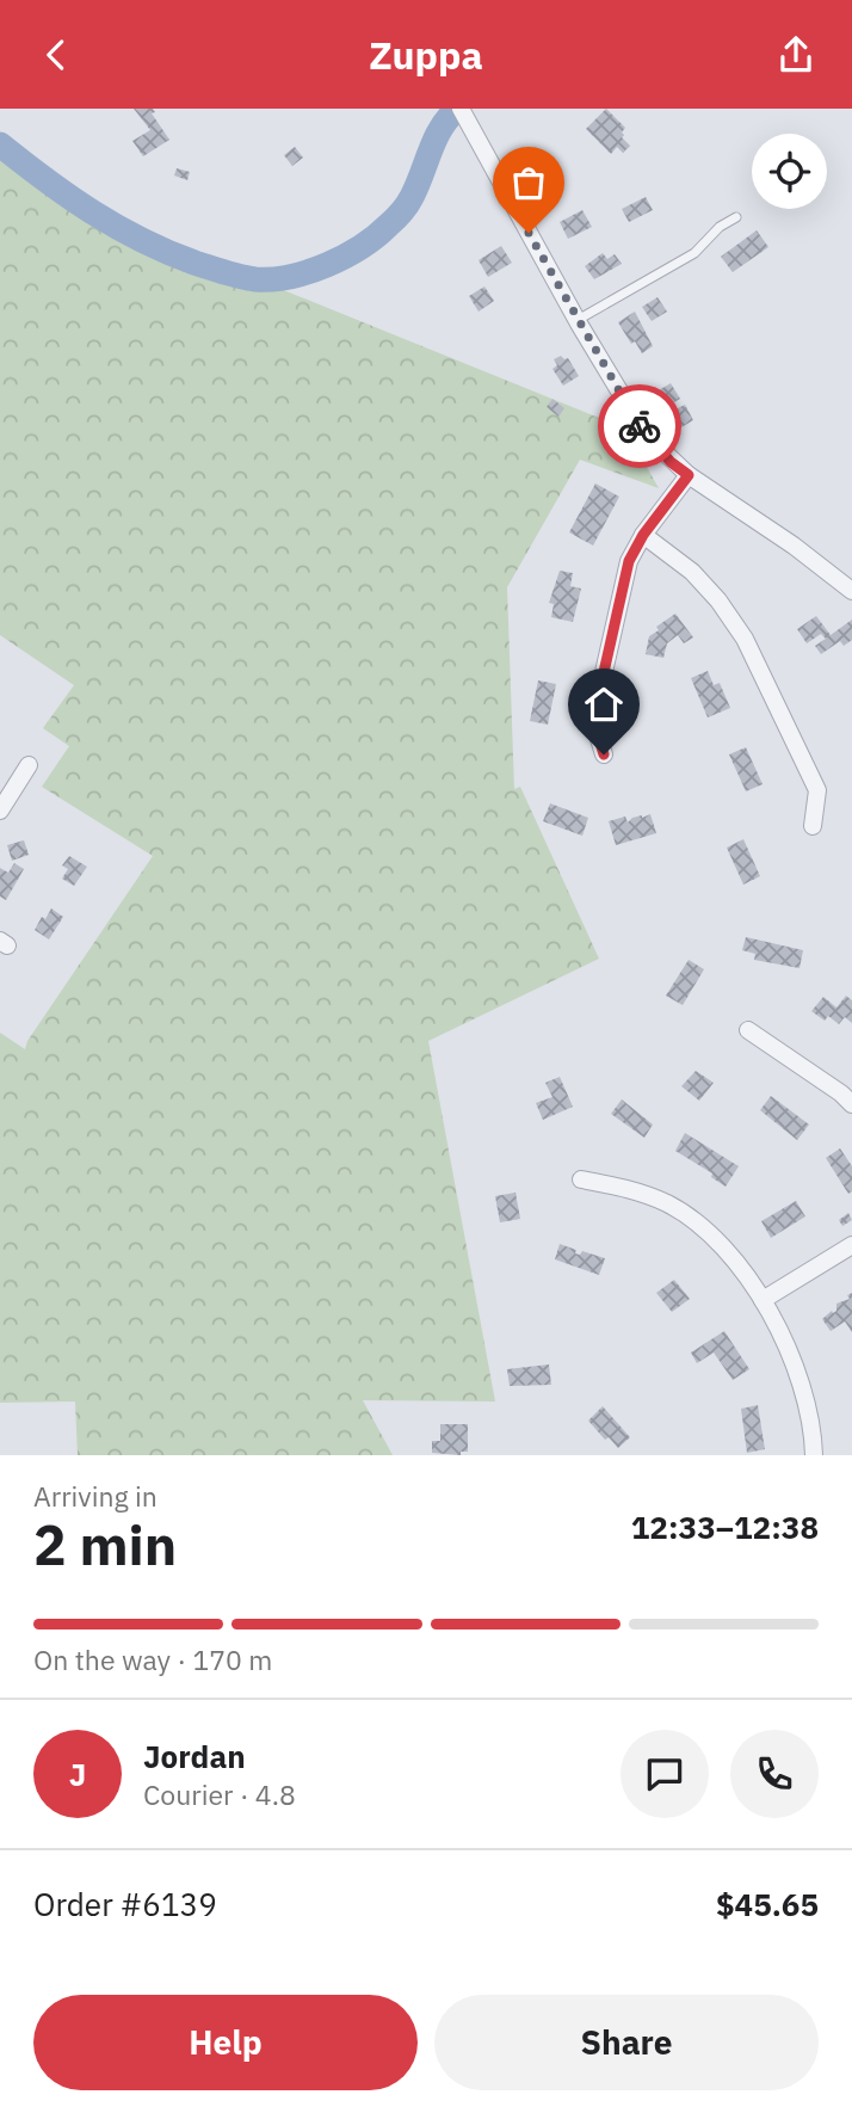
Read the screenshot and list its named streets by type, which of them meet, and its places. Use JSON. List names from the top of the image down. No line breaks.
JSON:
{"page":{"header":"Zuppa","heading":["2 min","Arriving in","12:33–12:38"],"panel":["Jordan","Courier · 4.8","Order #6139","$45.65"],"bar":"On the way · 170 m","round":"J","buttons":["Help","Share"]}}
